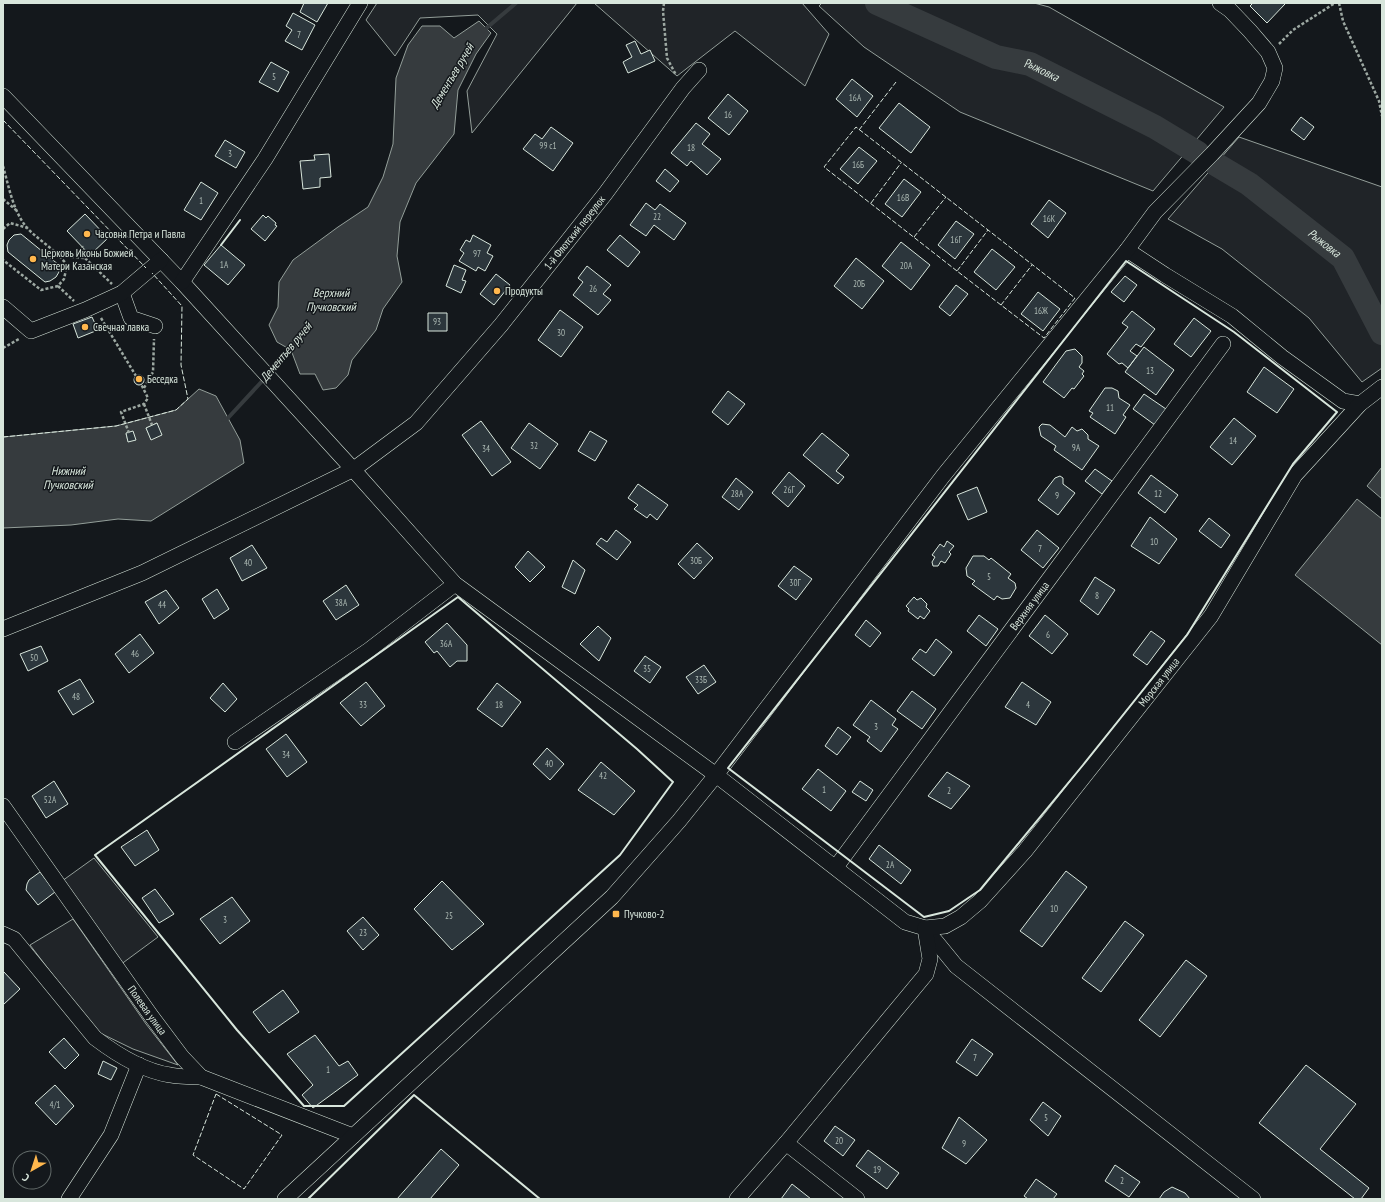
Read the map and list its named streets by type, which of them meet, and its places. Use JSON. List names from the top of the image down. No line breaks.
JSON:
{"streets":{"street":["1-й Флотский переулок","Верхняя улица","Морская улица","Полевая улица"]},"water":["Рыжовка","Дементьев ручей","Верхний Пучковский","Нижний Пучковский"],"places":{"other":["Часовня Петра и Павла","Церковь Иконы Божией Матери Казанская","Продукты","Свечная лавка","Беседка"],"transit":["Пучково-2"]},"house_numbers":["7","5","16А","16","99 с1","18","3","16Б","16В","1","22","16К","16Г","97","1А","20А","20Б","26","16Ж","93","30","13","11","14","32","9А","34","26Г","28А","12","9","10","7","30Б","40","5","30Г","8","38А","44","6","36А","46","50","35","33Б","48","33","18","4","3","34","40","42","1","2","52А","2А","10","25","3","23","7","1","4/1","5","20","9","19","2"],"north":"bottom left"}
